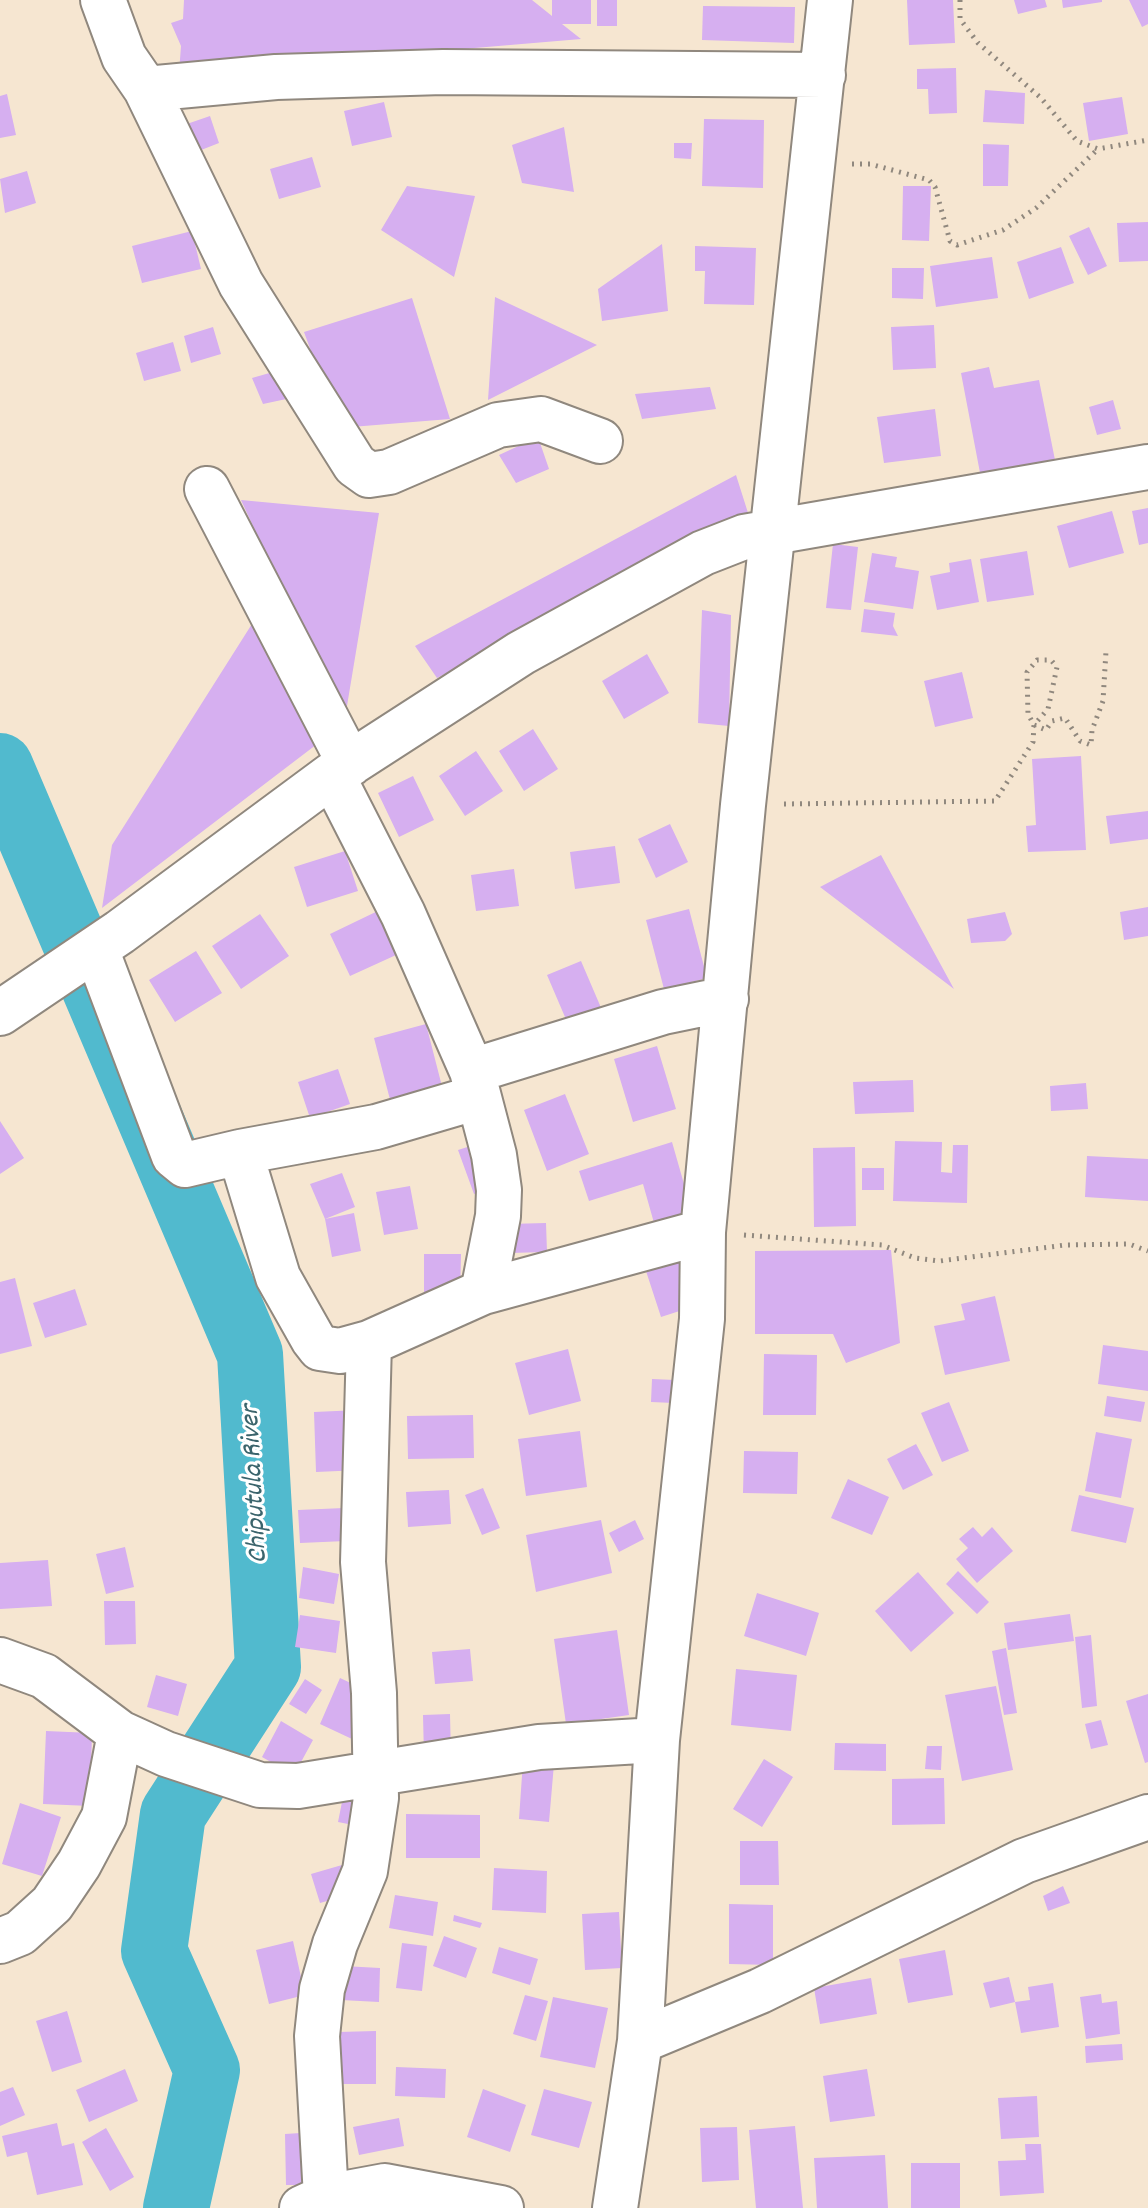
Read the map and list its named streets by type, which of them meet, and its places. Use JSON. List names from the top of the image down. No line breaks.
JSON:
{"water":["Chiputula River"]}
